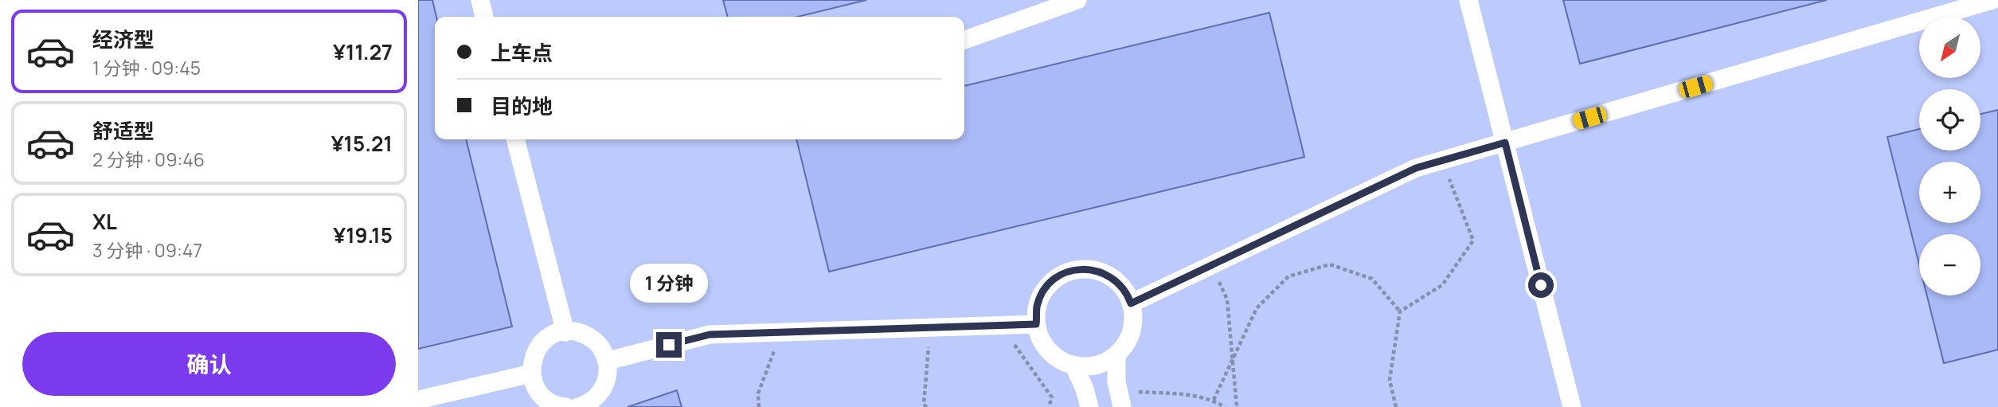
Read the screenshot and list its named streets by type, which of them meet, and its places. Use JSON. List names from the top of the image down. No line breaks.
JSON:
{"north":"bottom left","page":{"list":[{"name":"经济型","note":"1 分钟 · 09:45","value":"¥11.27"},{"name":"舒适型","note":"2 分钟 · 09:46","value":"¥15.21"},{"name":"XL","note":"3 分钟 · 09:47","value":"¥19.15"}],"map_buttons":["+","−"],"banner":["上车点","目的地"],"bubble":"1 分钟","buttons":"确认"}}
